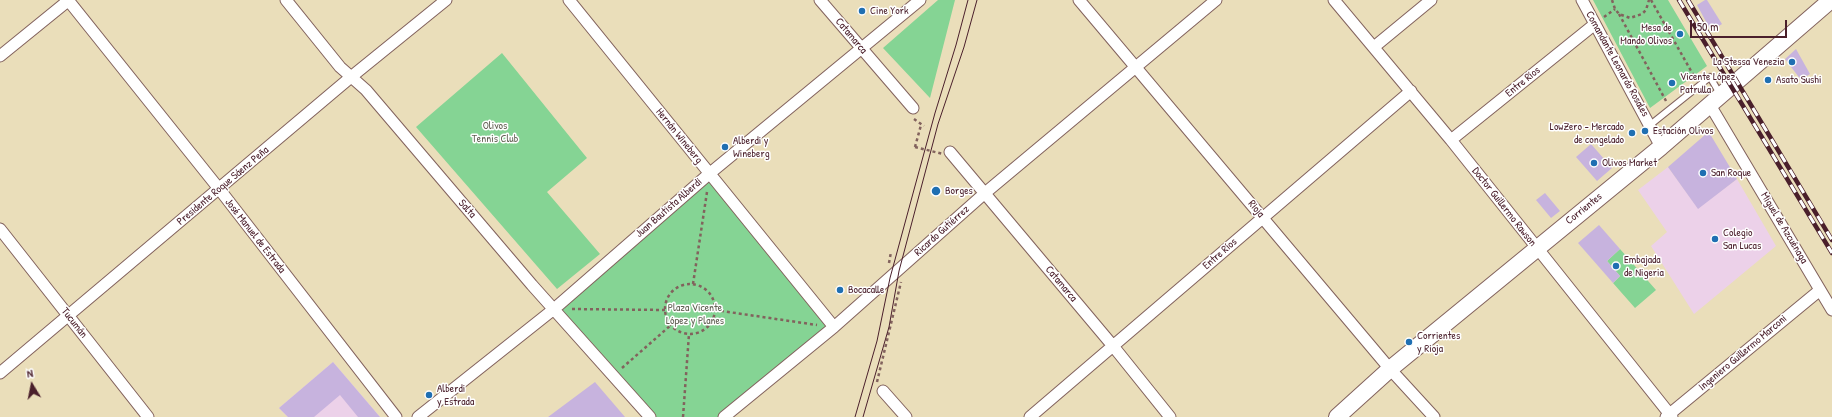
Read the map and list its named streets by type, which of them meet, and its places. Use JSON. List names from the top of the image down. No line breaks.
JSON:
{"streets":{"street":["Catamarca","Comandante Leonardo Rosales","Entre Ríos","Hernán Wineberg","Presidente Roque Sáenz Peña","Doctor Guillermo Rawson","Juan Bautista Alberdi","Salta","Rioja","Corrientes","Miguel de Azcuénaga","Ricardo Gutiérrez","José Manuel de Estrada","Tucumán","Ingeniero Guillermo Marconi"]},"crossings":[["Catamarca","Entre Ríos"],["Catamarca","Juan Bautista Alberdi"],["Catamarca","Ricardo Gutiérrez"],["Comandante Leonardo Rosales","Entre Ríos"],["Comandante Leonardo Rosales","Corrientes"],["Entre Ríos","Doctor Guillermo Rawson"],["Entre Ríos","Rioja"],["Hernán Wineberg","Juan Bautista Alberdi"],["Hernán Wineberg","Ricardo Gutiérrez"],["Presidente Roque Sáenz Peña","Salta"],["Presidente Roque Sáenz Peña","José Manuel de Estrada"],["Presidente Roque Sáenz Peña","Tucumán"],["Doctor Guillermo Rawson","Corrientes"],["Doctor Guillermo Rawson","Ingeniero Guillermo Marconi"],["Juan Bautista Alberdi","Salta"],["Rioja","Corrientes"],["Rioja","Ricardo Gutiérrez"],["Corrientes","Miguel de Azcuénaga"],["Miguel de Azcuénaga","Ingeniero Guillermo Marconi"]],"parks":["Olivos Tennis Club","Plaza Vicente López y Planes"],"places":["Cine York","Mesa de Mando Olivos","La Stessa Venezia","Asato Sushi","Vicente López Patrulla","Estación Olivos","LowZero - Mercado de congelado","Alberdi y Wineberg","Olivos Market","San Roque","Borges","Colegio San Lucas","Embajada de Nigeria","Bocacalle","Corrientes y Rioja","Alberdi y Estrada"],"scale_bar":"50 m","north":"top"}
